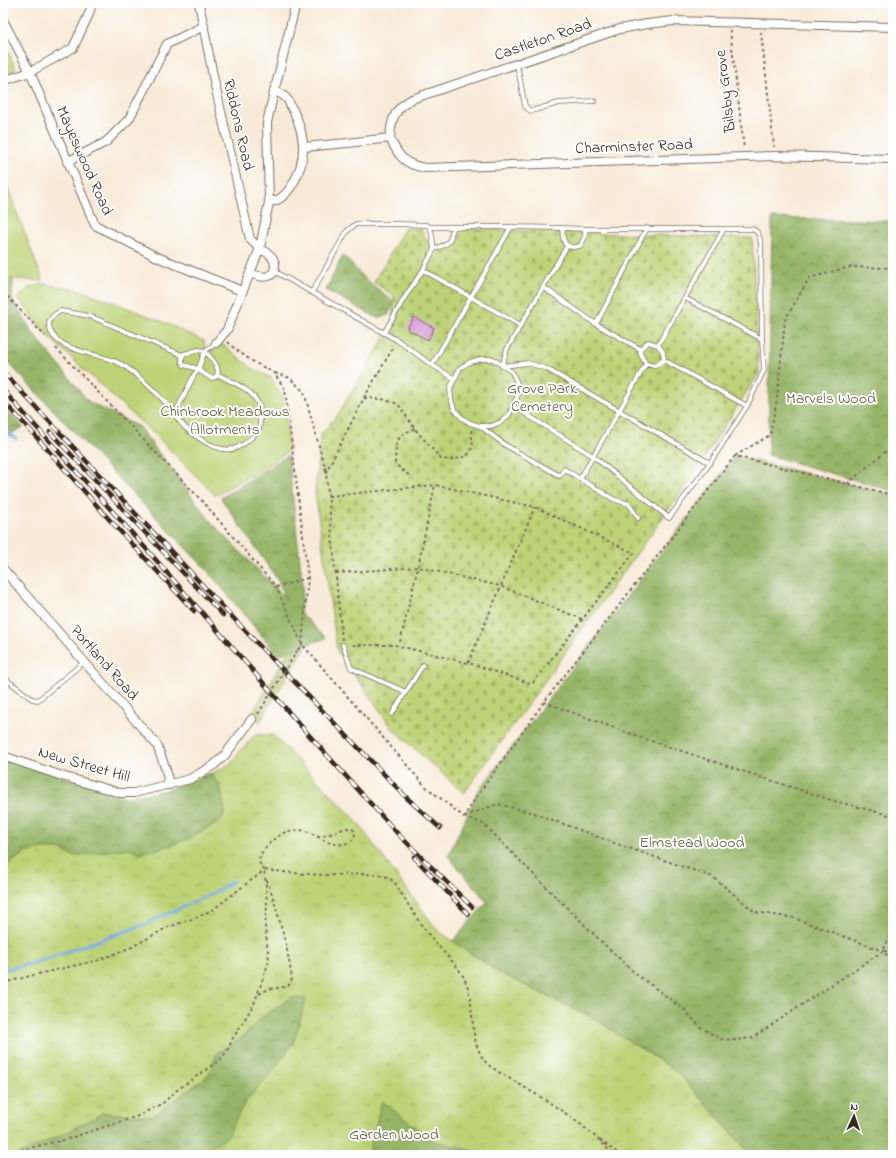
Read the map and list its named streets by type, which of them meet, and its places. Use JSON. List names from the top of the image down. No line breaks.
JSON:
{"streets":{"street":["Castleton Road","Riddons Road","Charminster Road","Mayeswood Road","Portland Road","New Street Hill"],"path":["Bilsby Grove"]},"crossings":[["Castleton Road","Bilsby Grove"],["Castleton Road","Charminster Road"],["Bilsby Grove","Charminster Road"],["Portland Road","New Street Hill"]],"parks":["Grove Park Cemetery","Marvels Wood","Chinbrook Meadows Allotments","Elmstead Wood","Garden Wood"],"north":"top"}
